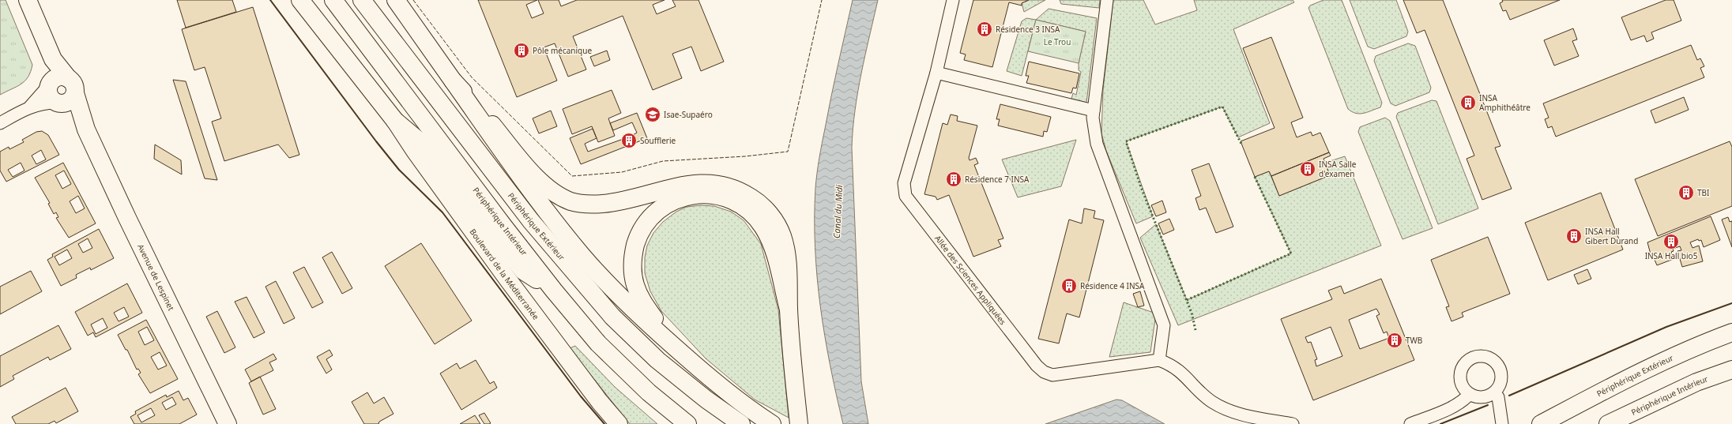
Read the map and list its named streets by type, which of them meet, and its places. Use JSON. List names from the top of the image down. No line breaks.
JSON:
{"streets":{"main road":["Périphérique Intérieur","Périphérique Extérieur","Boulevard de la Méditerranée","Avenue de Lespinet"],"street":["Allée des Sciences Appliquées"]},"water":["Canal du Midi"],"parks":["Le Trou"],"places":{"building":["Résidence 3 INSA","Pôle mécanique","INSA Amphithéâtre","Soufflerie","INSA Salle d'examen","Résidence 7 INSA","TBI","INSA Hall Gibert Durand","INSA Hall bio5","Résidence 4 INSA","TWB"],"school or university":["Isae-Supaéro"]}}
